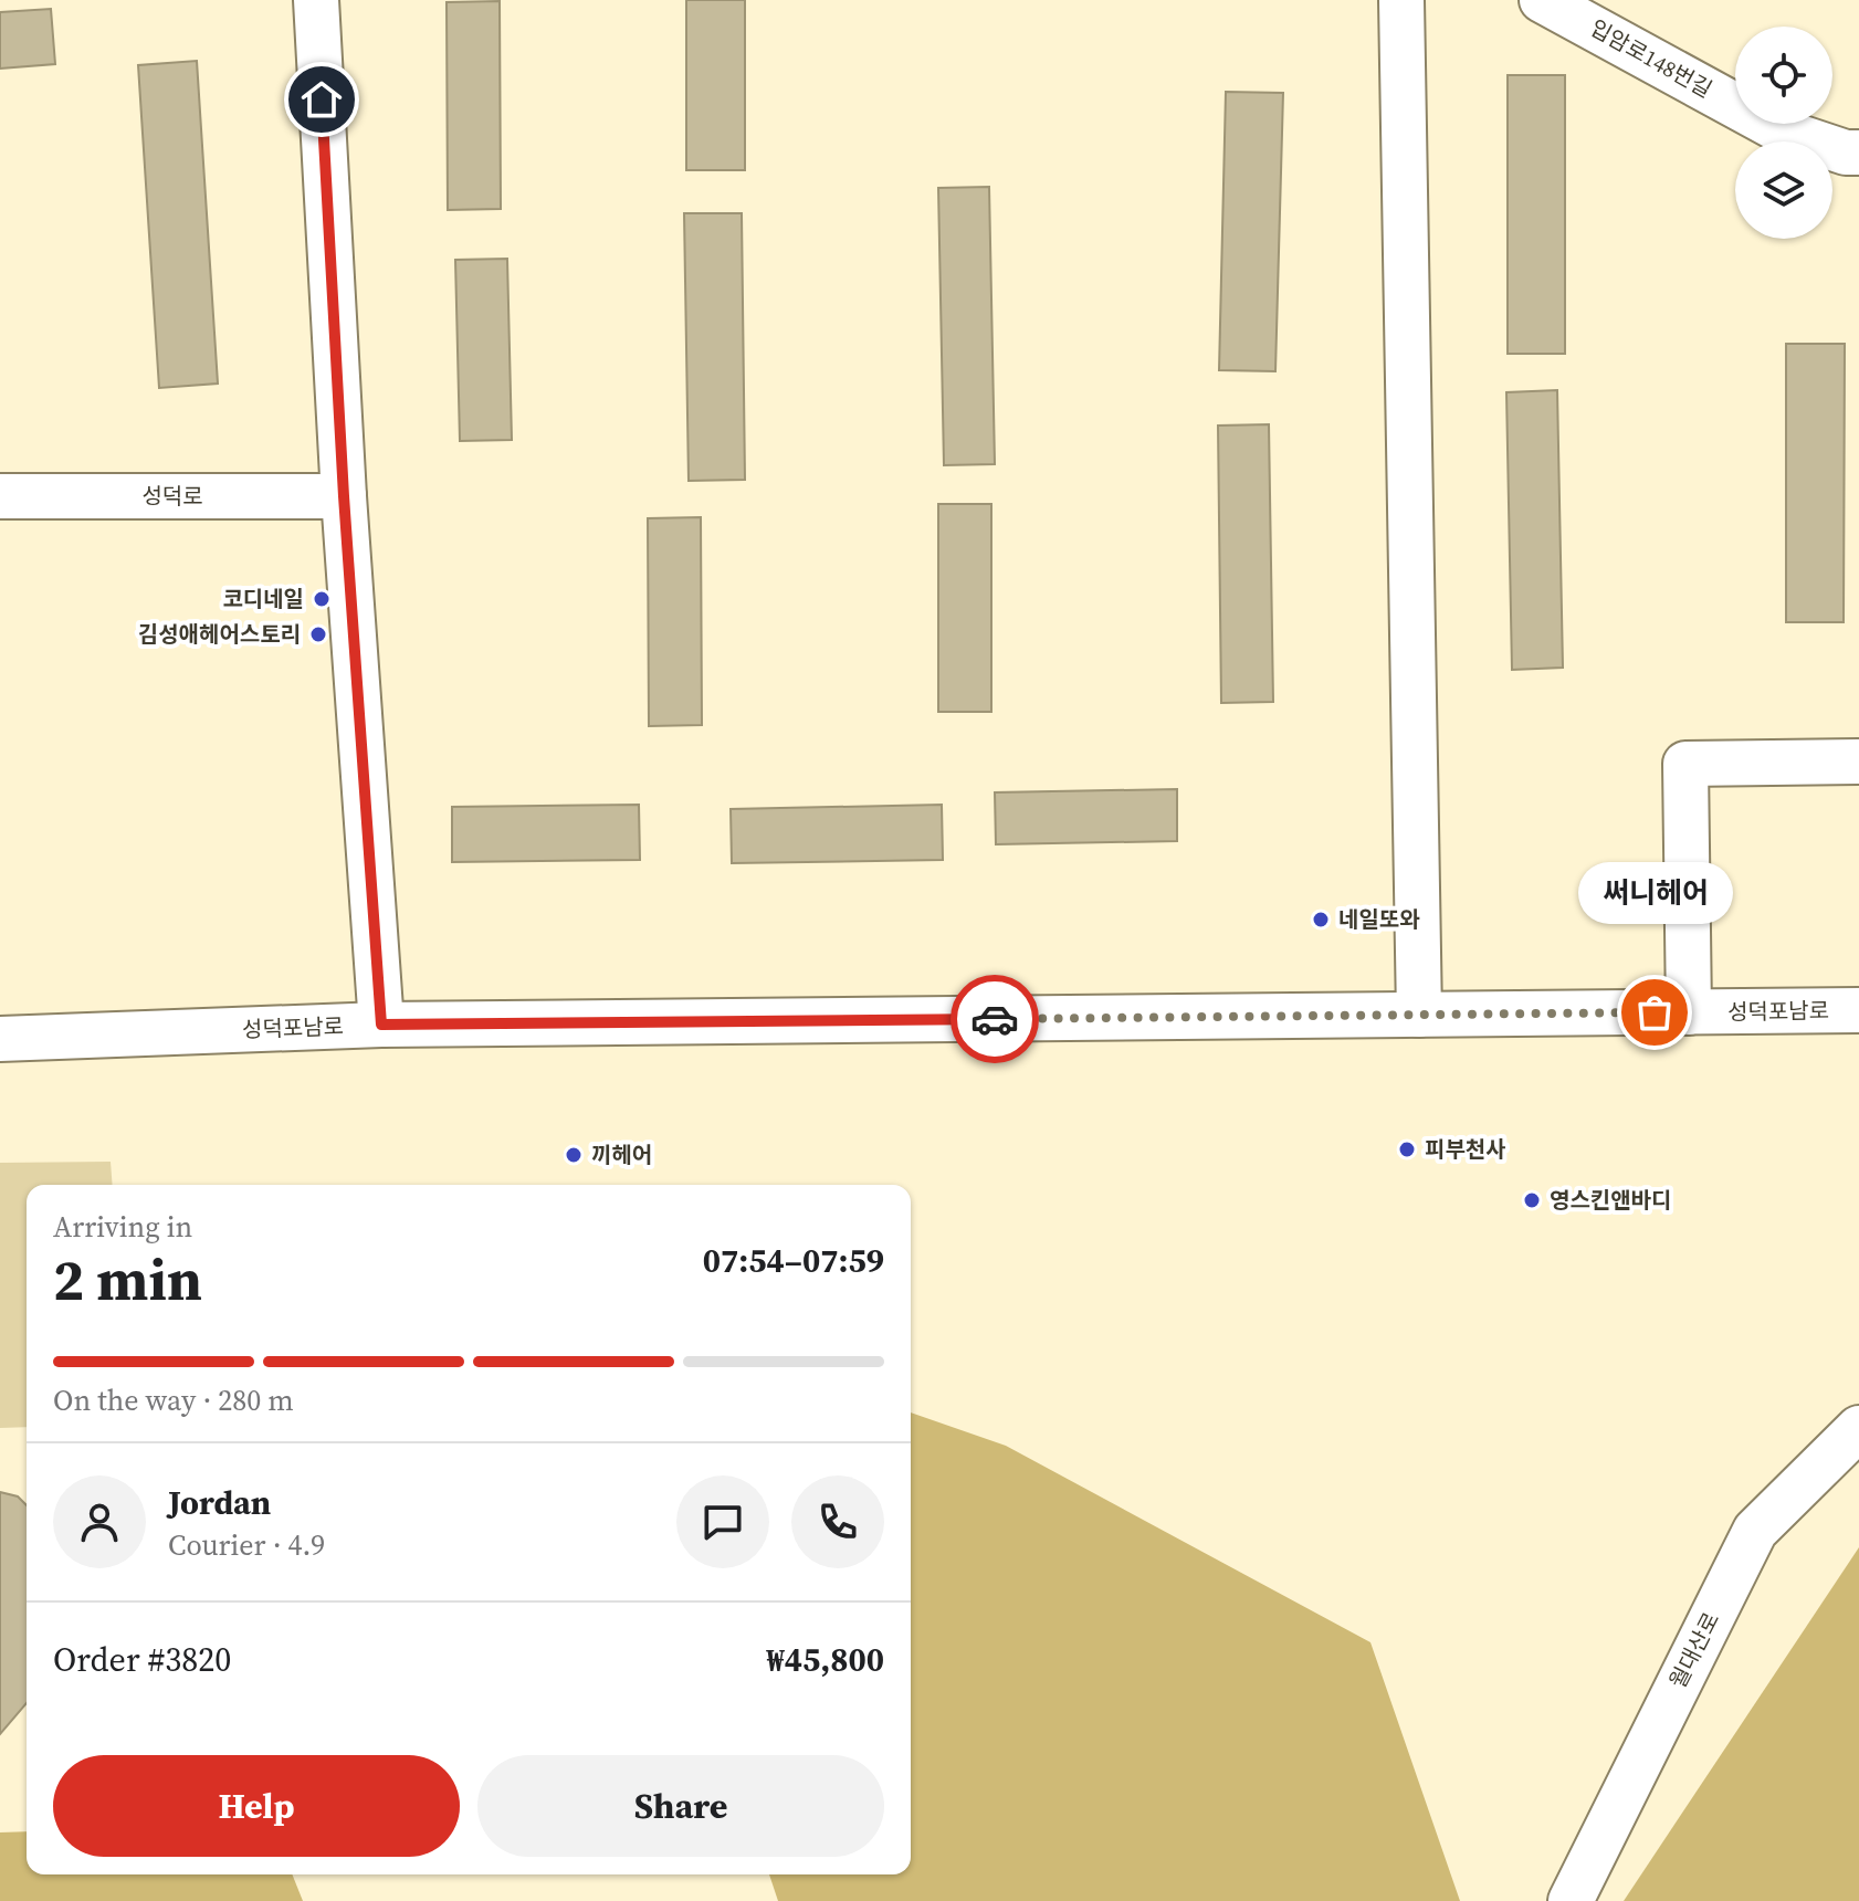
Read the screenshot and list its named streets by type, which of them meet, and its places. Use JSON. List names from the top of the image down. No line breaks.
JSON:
{"streets":{"street":["입암로148번길","성덕로","성덕포남로","월대산로"]},"places":["코디네일","김성애헤어스토리","네일또와","써니헤어","피부천사","끼헤어","영스킨앤바디"],"page":{"bubble":"써니헤어","heading":["2 min","Arriving in","07:54–07:59"],"panel":["Jordan","Courier · 4.9","Order #3820","₩45,800"],"bar":"On the way · 280 m","buttons":["Help","Share"]}}
